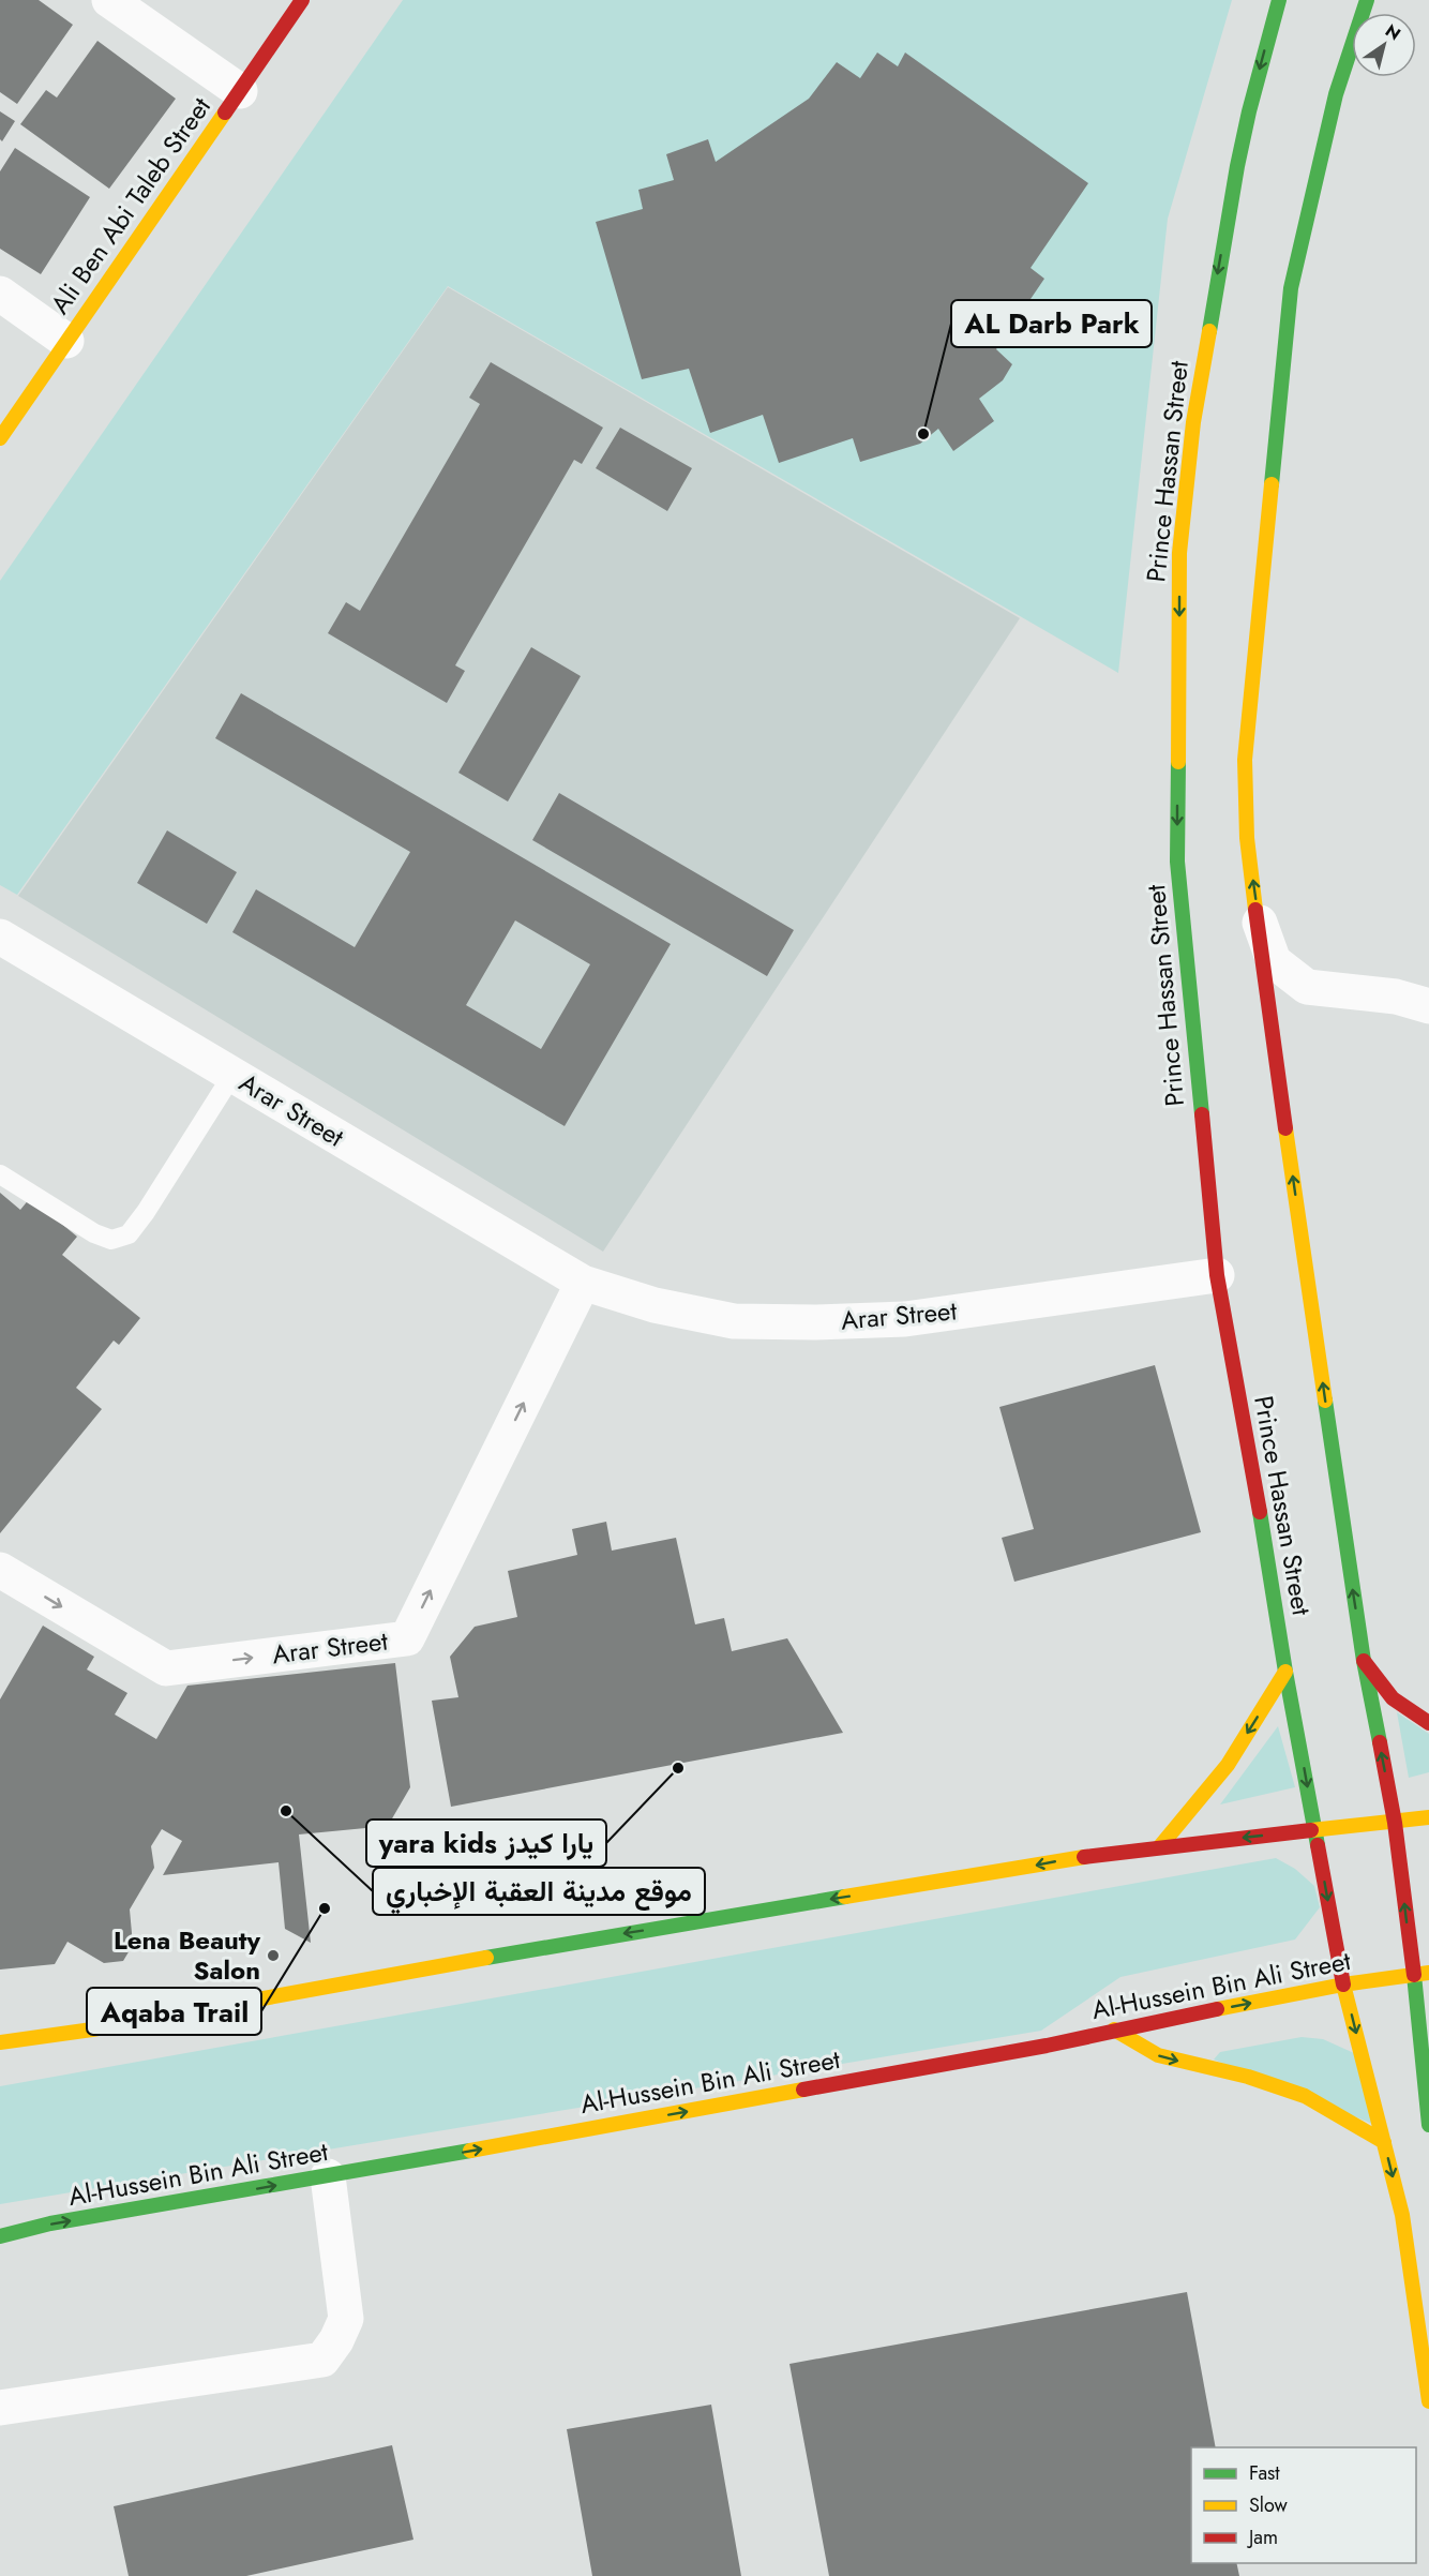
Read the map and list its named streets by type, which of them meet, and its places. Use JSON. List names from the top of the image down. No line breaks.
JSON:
{"streets":{"main road":["Ali Ben Abi Taleb Street","Prince Hassan Street","Al-Hussein Bin Ali Street"],"street":["Arar Street"]},"crossings":[["Prince Hassan Street","Arar Street"],["Prince Hassan Street","Al-Hussein Bin Ali Street"]],"one_way":["Al-Hussein Bin Ali Street"],"places":["AL Darb Park","yara kids يارا كيدز","موقع مدينة العقبة الإخباري","Aqaba Trail","Lena Beauty Salon"],"legend":["Fast","Slow","Jam"],"north":"top right"}
